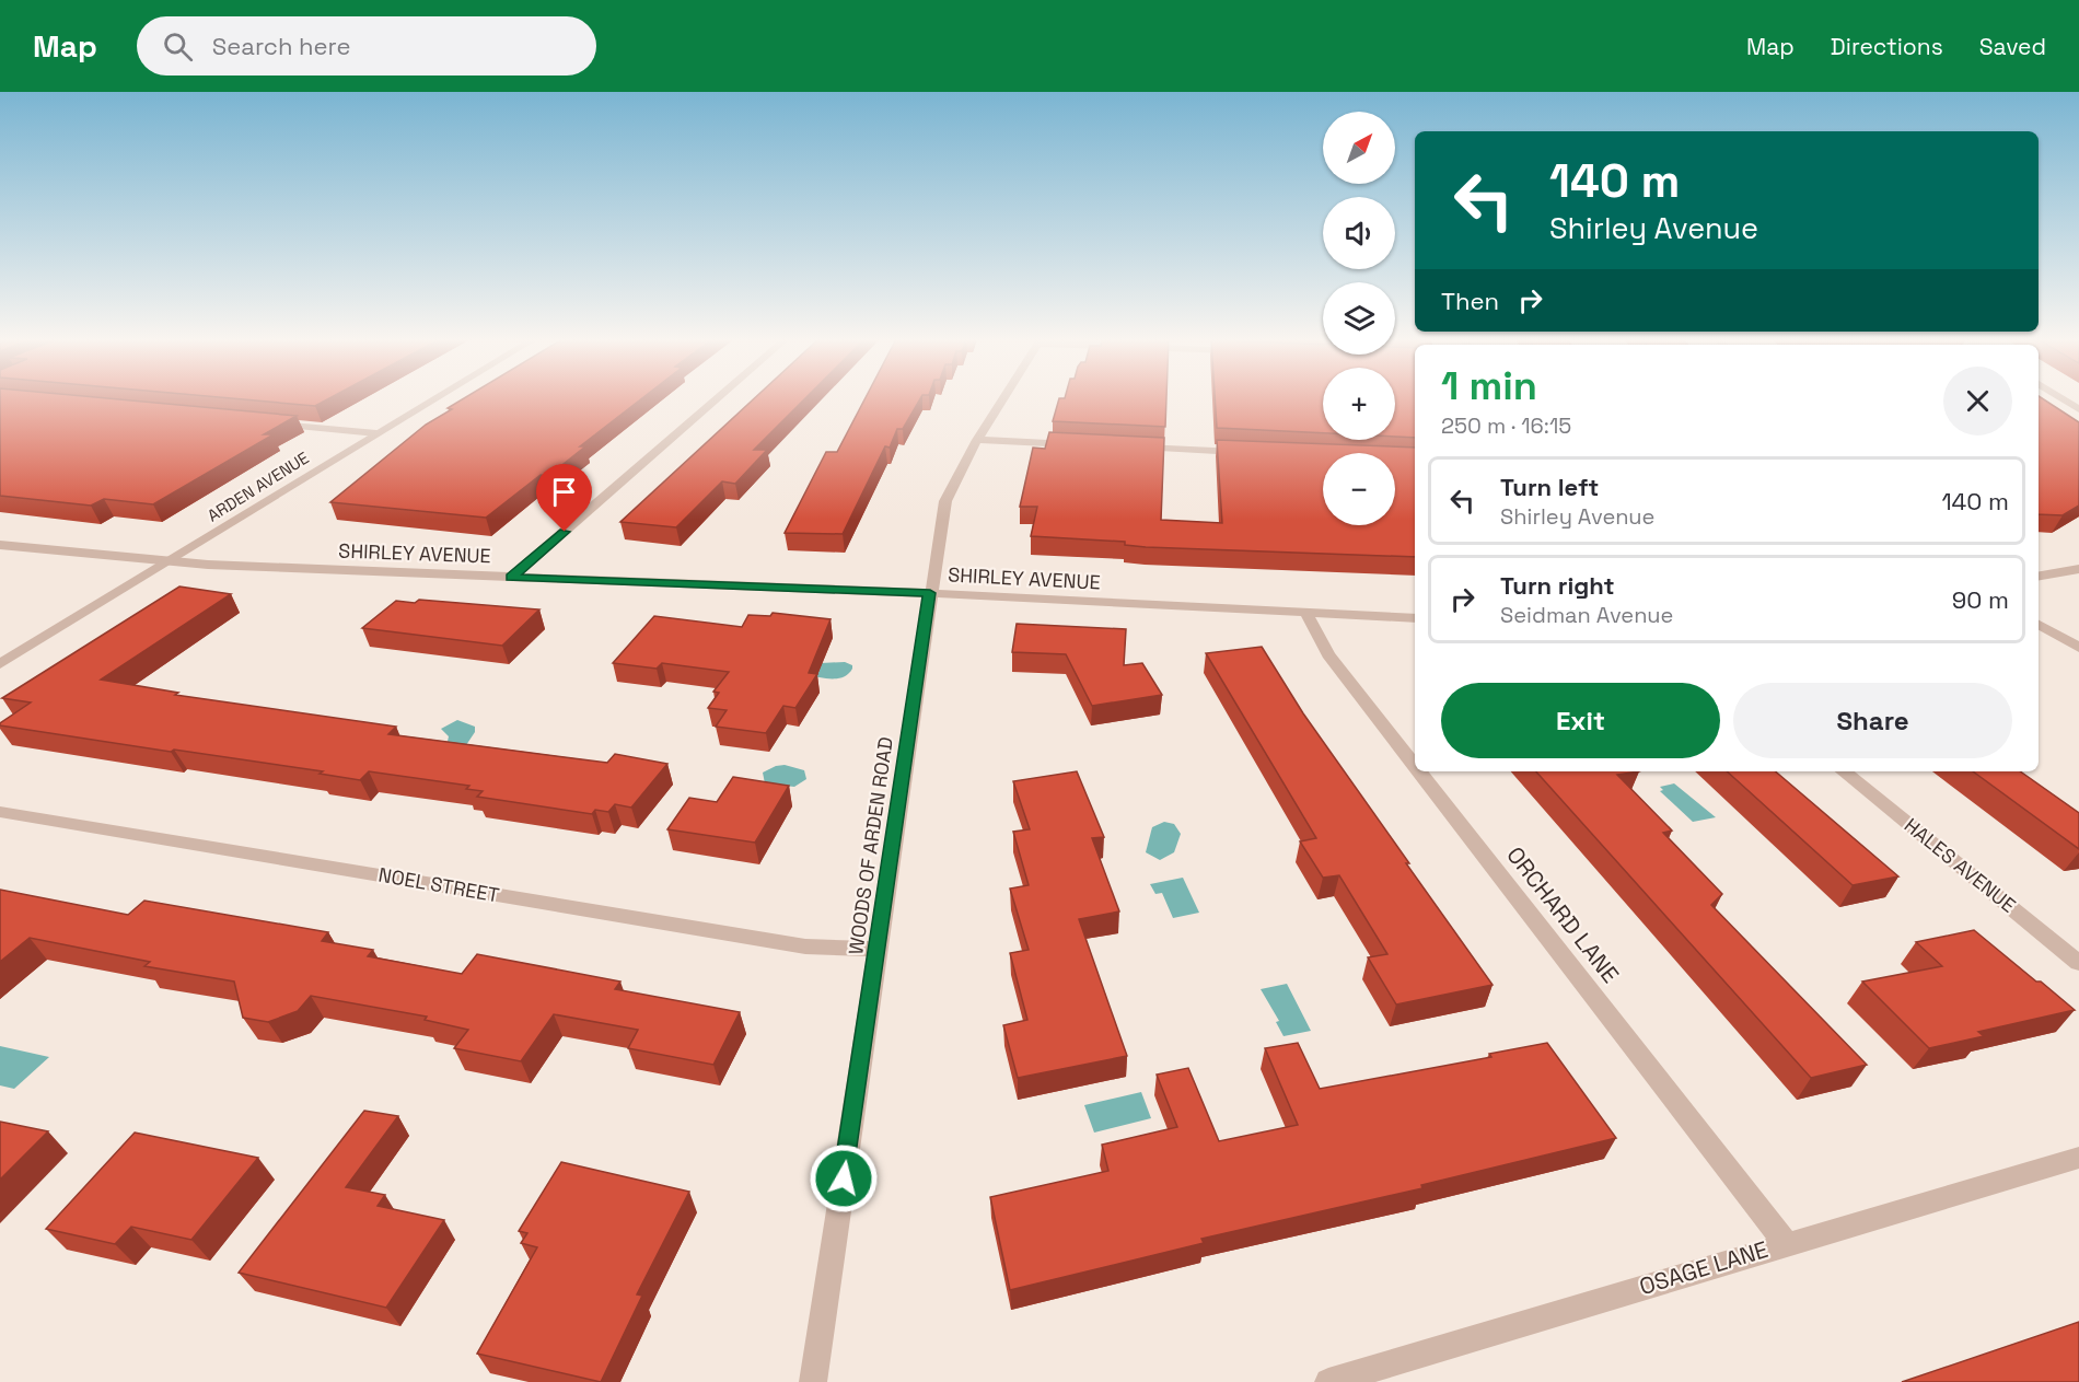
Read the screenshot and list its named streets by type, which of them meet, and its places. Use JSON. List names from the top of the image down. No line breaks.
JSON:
{"streets":{"street":["ARDEN AVENUE","SHIRLEY AVENUE","WOODS OF ARDEN ROAD","HALES AVENUE","NOEL STREET","ORCHARD LANE","OSAGE LANE"]},"crossings":[["ARDEN AVENUE","SHIRLEY AVENUE"],["SHIRLEY AVENUE","WOODS OF ARDEN ROAD"],["SHIRLEY AVENUE","ORCHARD LANE"],["WOODS OF ARDEN ROAD","NOEL STREET"],["ORCHARD LANE","OSAGE LANE"]],"north":"top right","page":{"header":"Map","search":"Search here","nav":["Map","Directions","Saved"],"map_buttons":["+","−"],"turn":["140 m","Shirley Avenue"],"then":"Then","heading":["1 min","250 m · 16:15"],"list":[{"name":"Turn left","note":"Shirley Avenue","value":"140 m"},{"name":"Turn right","note":"Seidman Avenue","value":"90 m"}],"buttons":["Exit","Share"]}}
